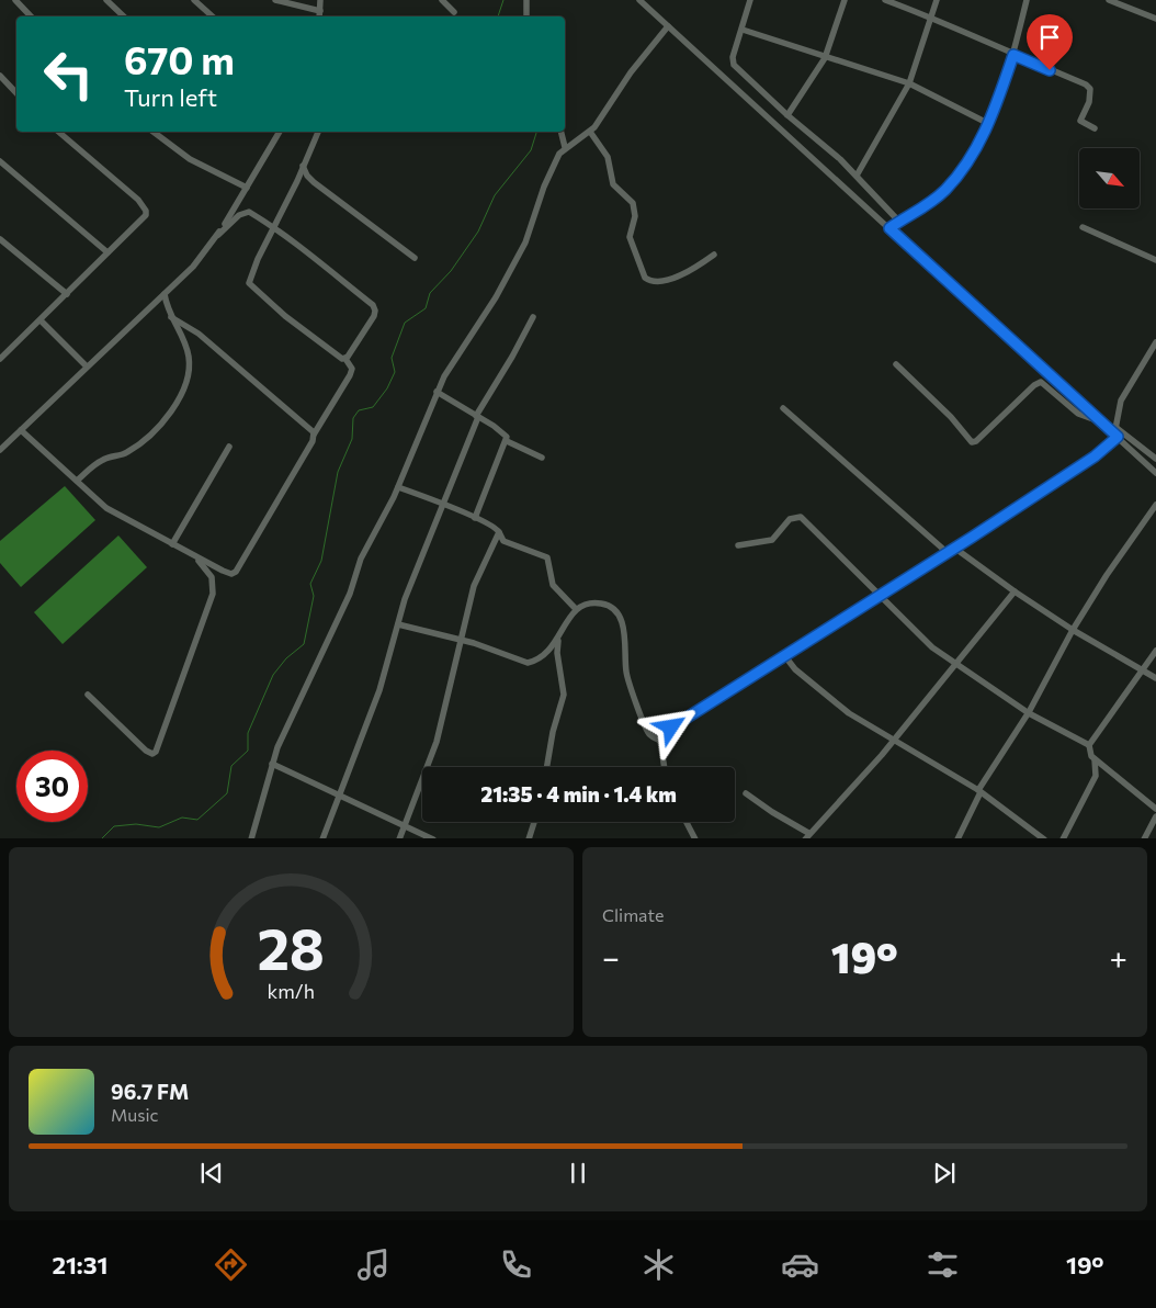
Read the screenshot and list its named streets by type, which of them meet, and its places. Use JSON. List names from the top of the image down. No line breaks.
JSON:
{"north":"bottom right","page":{"turn":["670 m","Turn left"],"limit":"30","trip":"21:35 · 4 min · 1.4 km","tile":"Climate","heat":["−","19°","+"],"song":["96.7 FM","Music"],"tabs":["21:31","19°"],"gauge":["28","km/h"]}}
